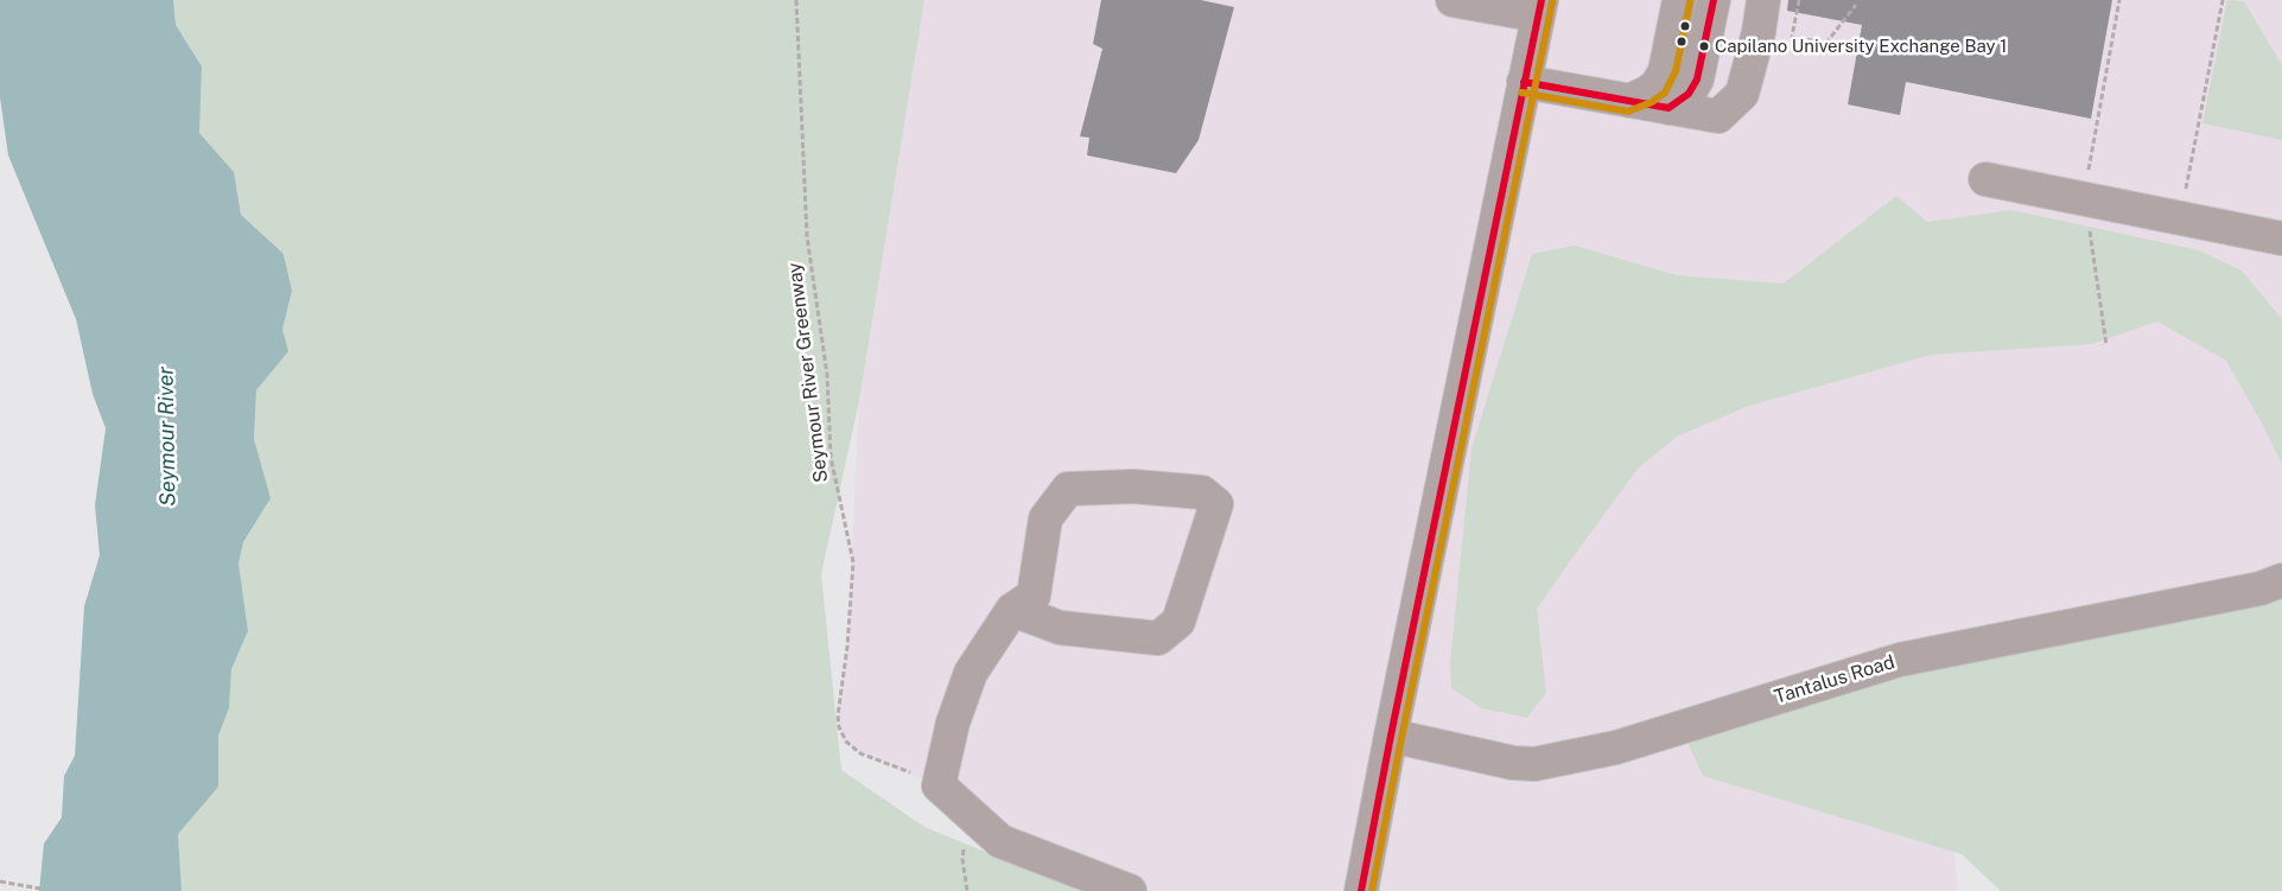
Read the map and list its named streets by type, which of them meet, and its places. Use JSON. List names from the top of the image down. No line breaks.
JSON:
{"streets":{"street":["Tantalus Road"],"path":["Seymour River Greenway"]},"water":["Seymour River"],"places":["Capilano University Exchange Bay 1"]}
